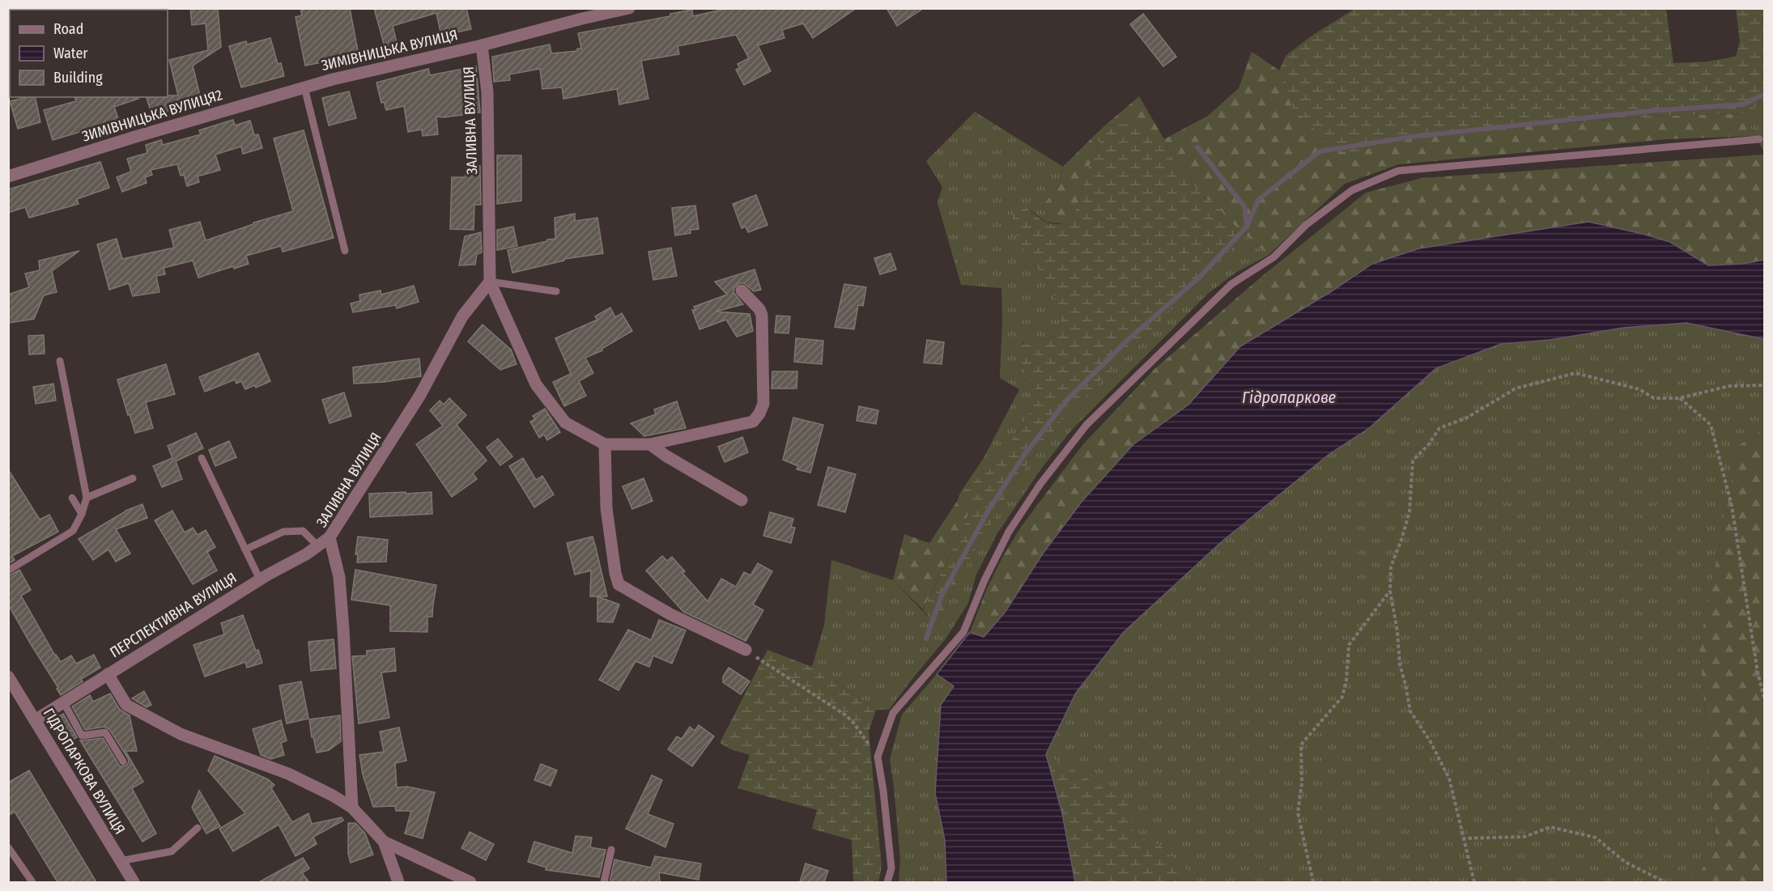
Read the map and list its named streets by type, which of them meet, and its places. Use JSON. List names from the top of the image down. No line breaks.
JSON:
{"streets":{"street":["ЗИМІВНИЦЬКА ВУЛИЦЯ","ЗИМІВНИЦЬКА ВУЛИЦЯ2","ЗАЛИВНА ВУЛИЦЯ","ПЕРСПЕКТИВНА ВУЛИЦЯ","ГІДРОПАРКОВА ВУЛИЦЯ"]},"crossings":[["ЗИМІВНИЦЬКА ВУЛИЦЯ","ЗИМІВНИЦЬКА ВУЛИЦЯ2"],["ЗИМІВНИЦЬКА ВУЛИЦЯ","ЗАЛИВНА ВУЛИЦЯ"],["ЗАЛИВНА ВУЛИЦЯ","ПЕРСПЕКТИВНА ВУЛИЦЯ"],["ПЕРСПЕКТИВНА ВУЛИЦЯ","ГІДРОПАРКОВА ВУЛИЦЯ"]],"water":["Гідропаркове"],"legend":["Road","Water","Building"]}
